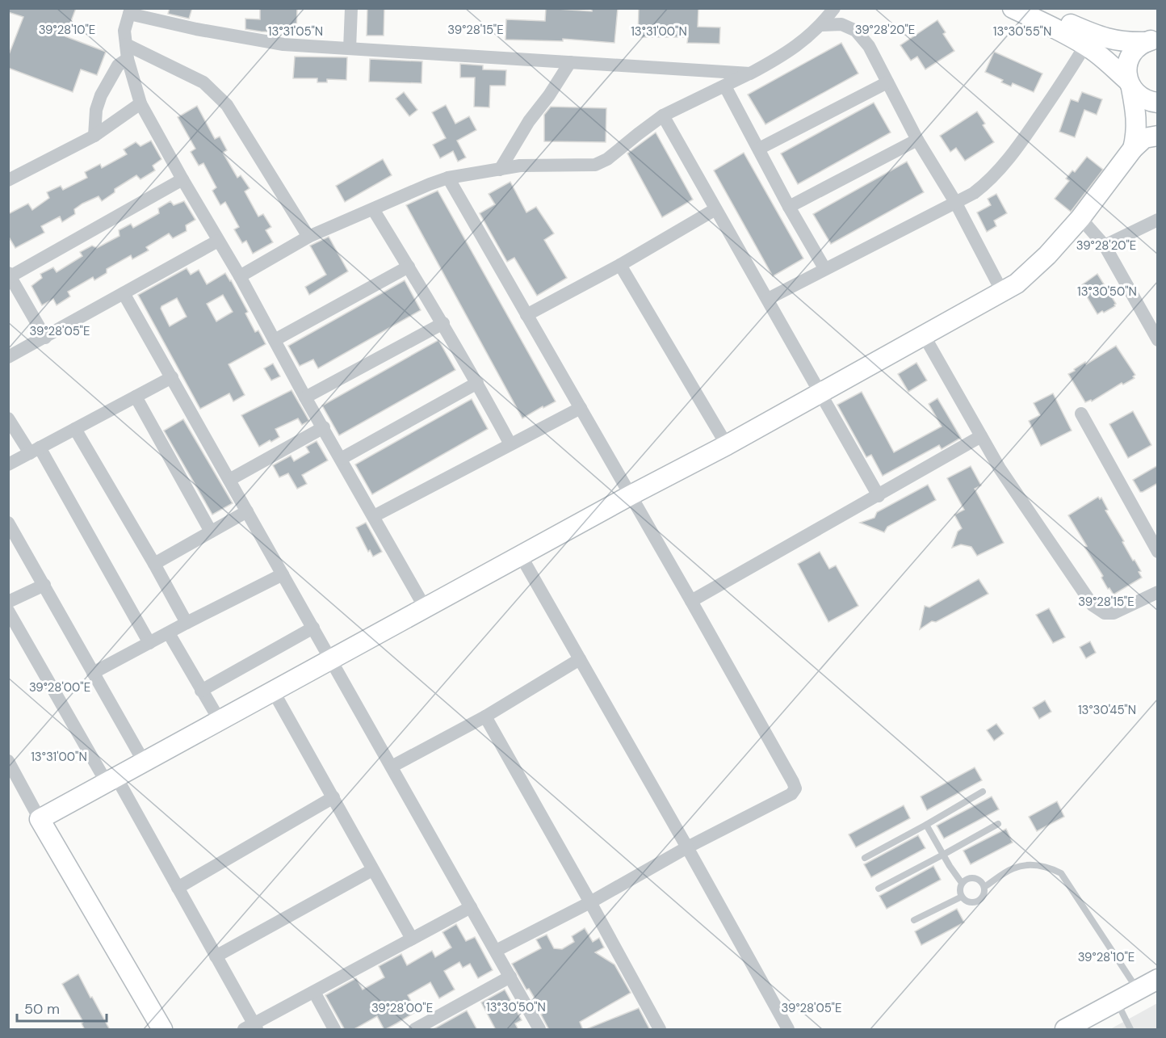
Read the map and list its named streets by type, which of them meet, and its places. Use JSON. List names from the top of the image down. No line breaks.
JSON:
{"scale_bar":"50 m","coordinates":["39°28'20\"E","39°28'10\"E","39°28'15\"E","13°31'05\"N","13°31'00\"N","13°30'55\"N","13°30'50\"N","39°28'05\"E","39°28'00\"E","13°30'45\"N"]}
